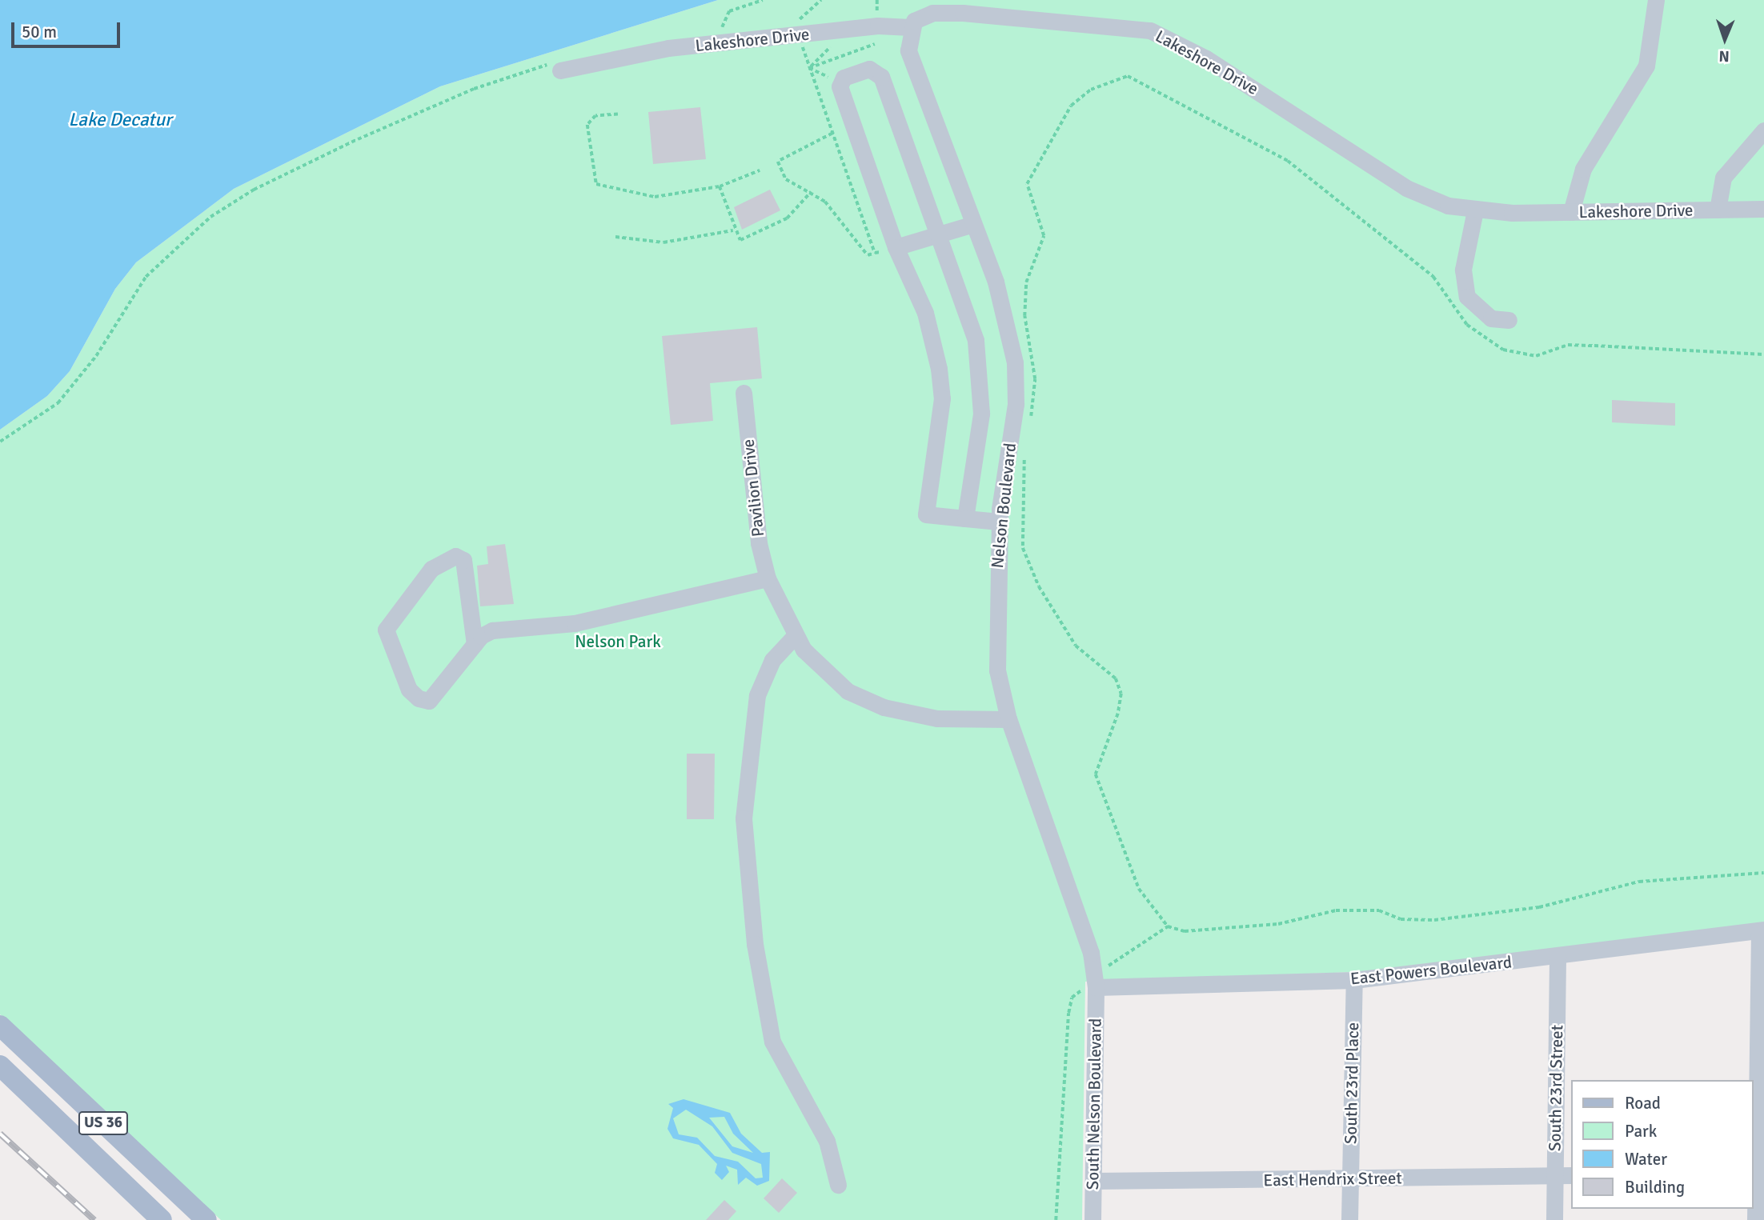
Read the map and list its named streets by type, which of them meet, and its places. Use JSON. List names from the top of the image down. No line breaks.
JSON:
{"streets":{"main road":["US 36"],"street":["Lakeshore Drive","Pavilion Drive","Nelson Boulevard","East Powers Boulevard","South 23rd Place","South 23rd Street","South Nelson Boulevard","East Hendrix Street"]},"crossings":[["Lakeshore Drive","Nelson Boulevard"],["Pavilion Drive","Nelson Boulevard"],["Nelson Boulevard","East Powers Boulevard"],["Nelson Boulevard","South Nelson Boulevard"],["East Powers Boulevard","South 23rd Place"],["East Powers Boulevard","South 23rd Street"],["East Powers Boulevard","South Nelson Boulevard"],["South 23rd Place","East Hendrix Street"],["South 23rd Street","East Hendrix Street"],["South Nelson Boulevard","East Hendrix Street"]],"water":["Lake Decatur"],"parks":["Nelson Park"],"legend":["Road","Park","Water","Building"],"scale_bar":"50 m","north":"bottom"}
